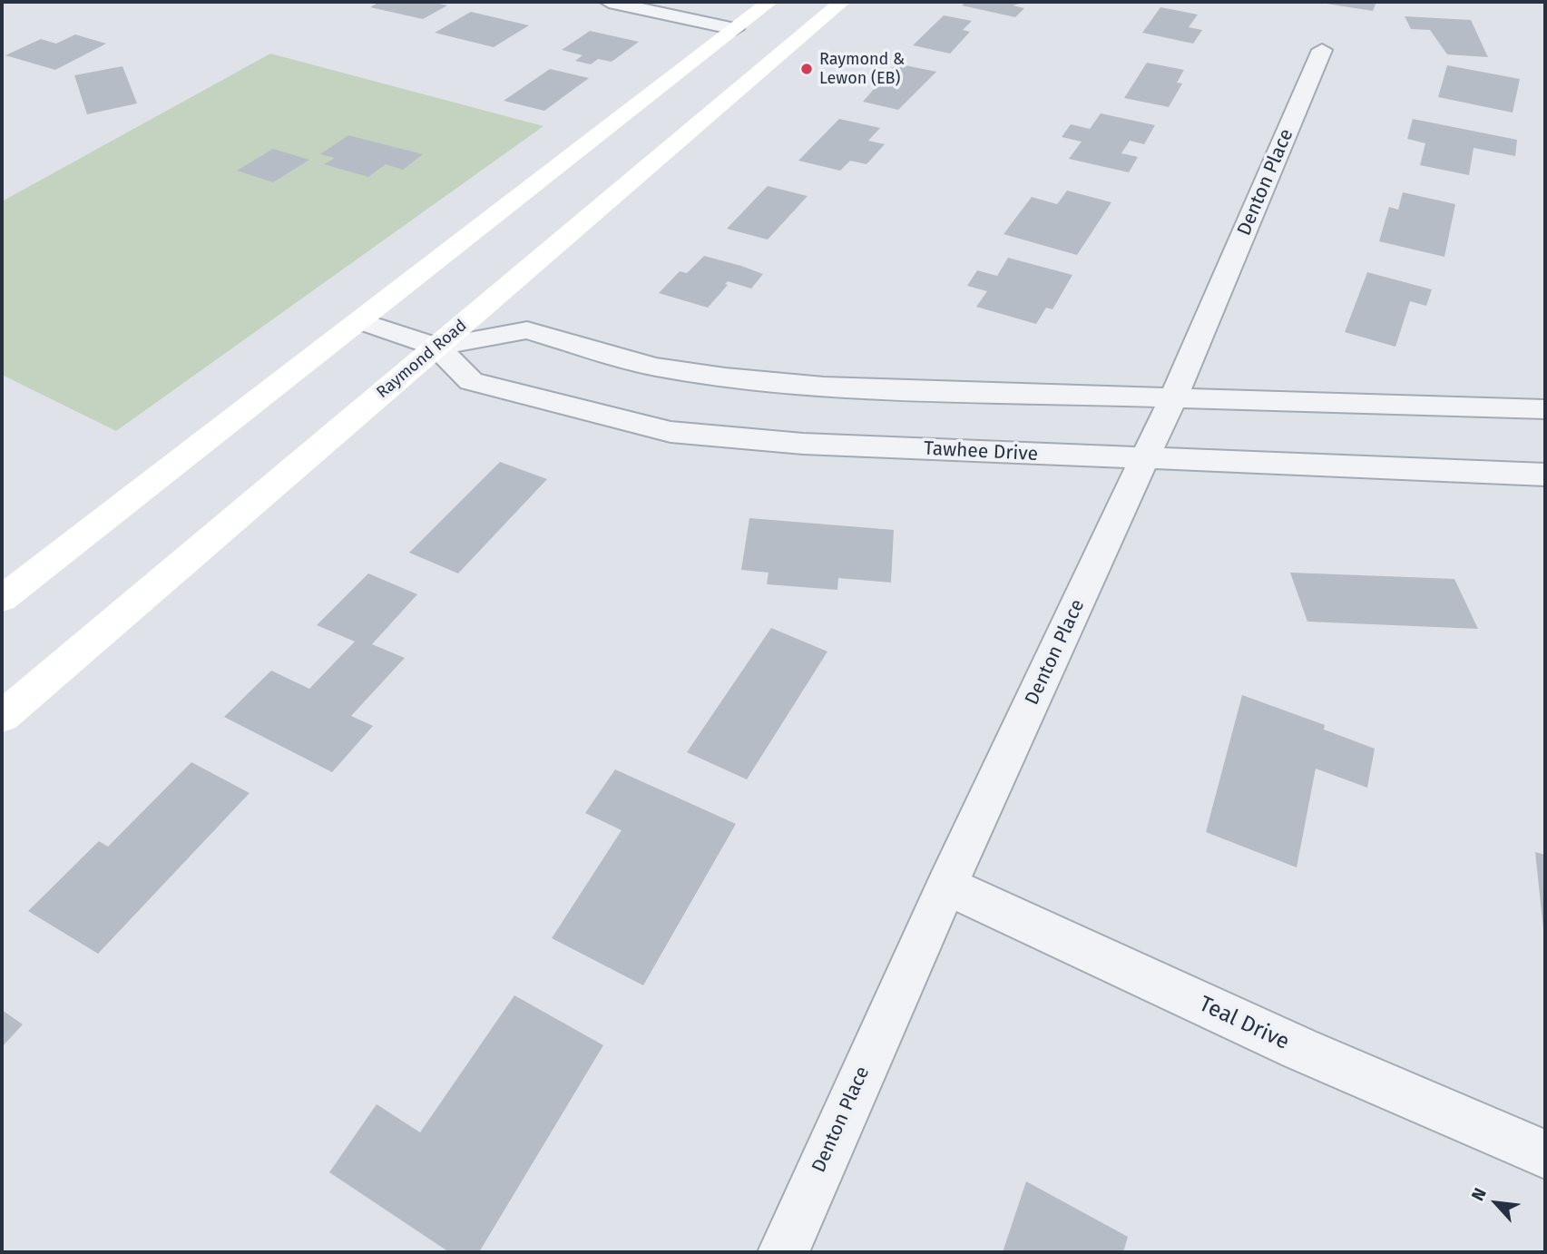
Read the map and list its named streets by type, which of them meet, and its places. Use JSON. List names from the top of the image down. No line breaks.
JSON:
{"streets":{"main road":["Raymond Road"],"street":["Denton Place","Tawhee Drive","Teal Drive"]},"crossings":[["Denton Place","Tawhee Drive"],["Denton Place","Teal Drive"],["Raymond Road","Tawhee Drive"]],"places":["Raymond & Lewon (EB)"],"north":"top left"}
